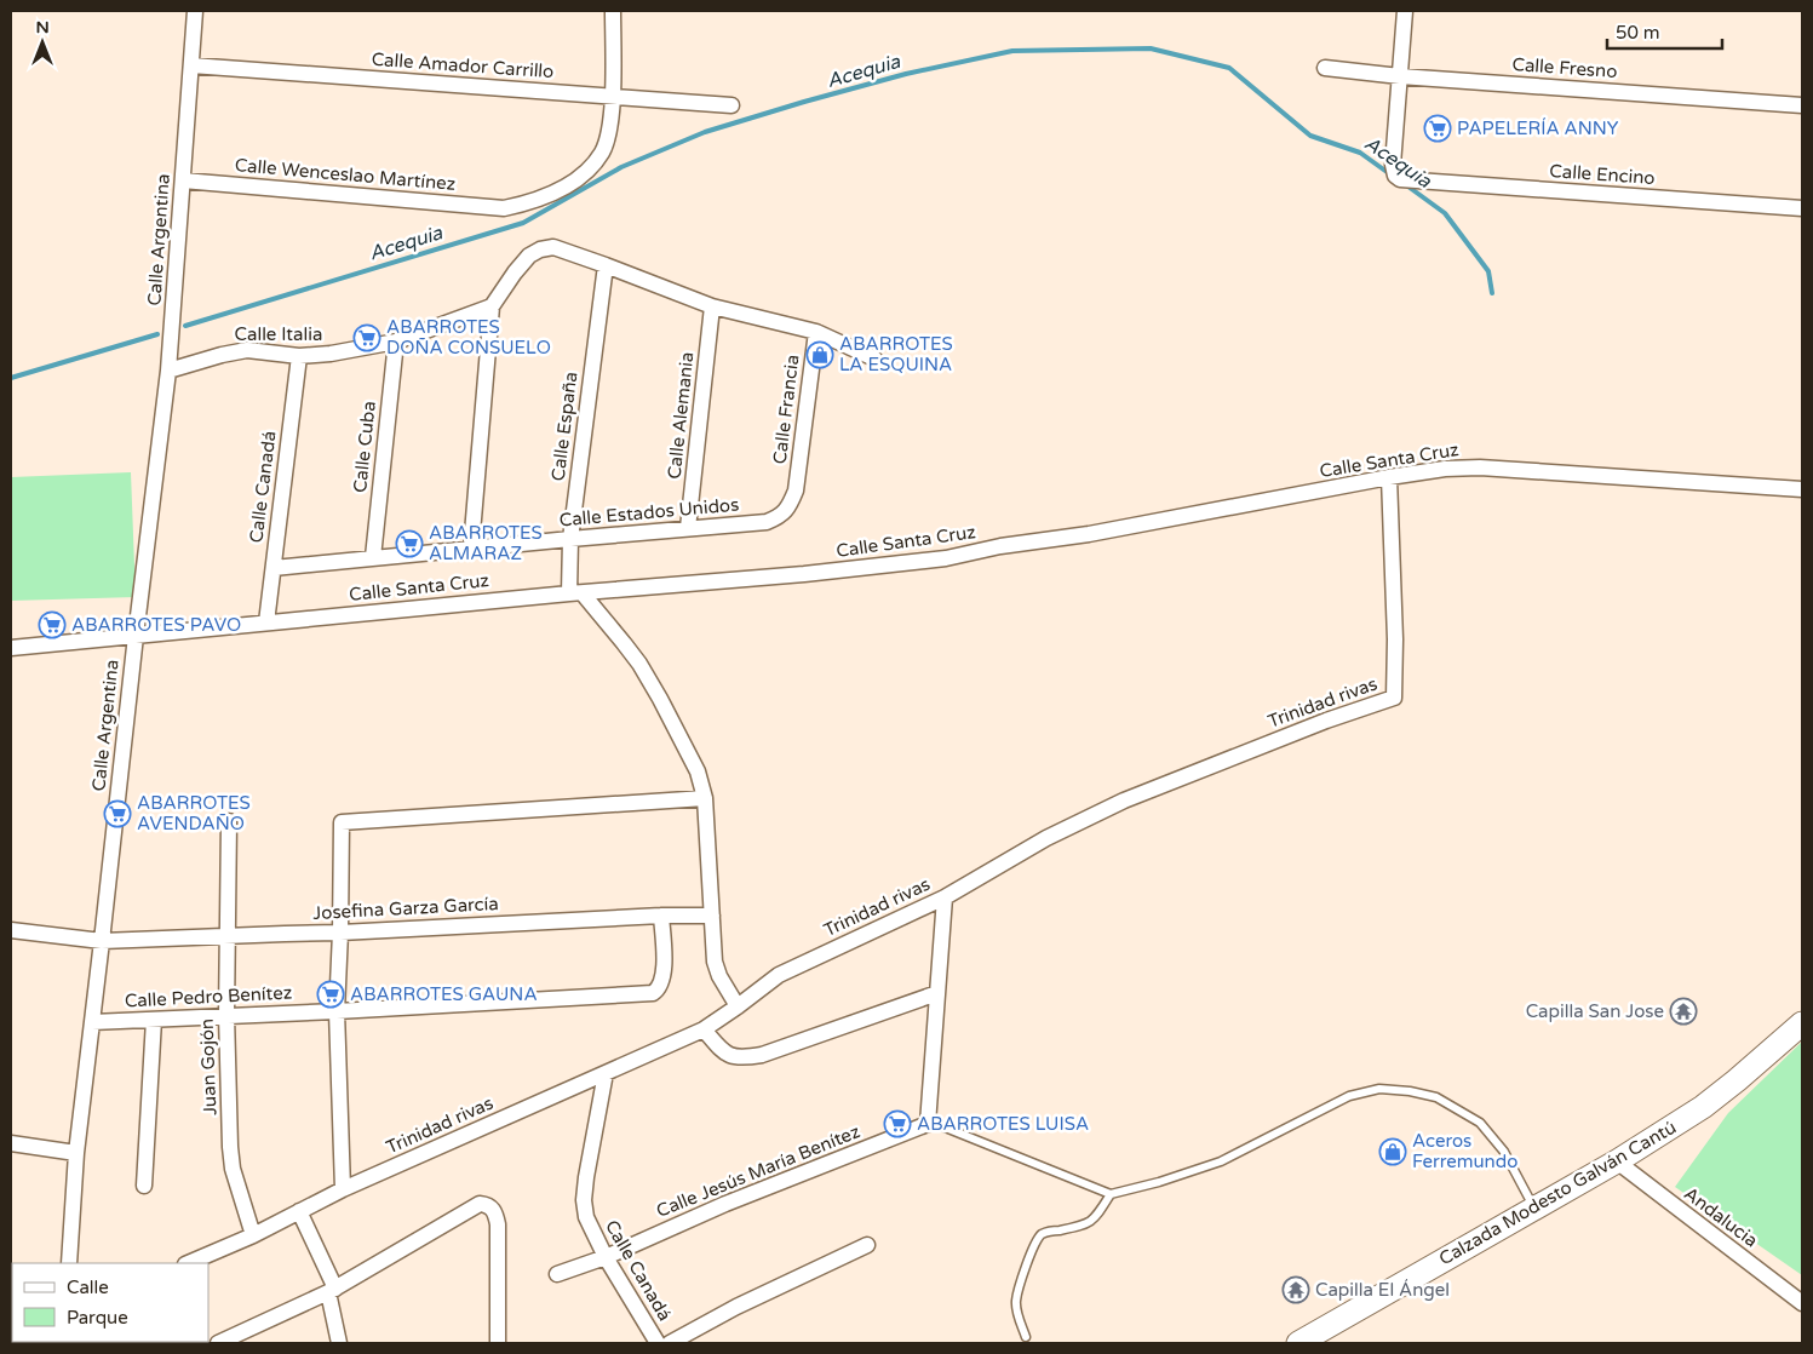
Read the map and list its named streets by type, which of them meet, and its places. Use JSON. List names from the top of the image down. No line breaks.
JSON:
{"streets":{"main road":["Calzada Modesto Galván Cantú"],"street":["Calle Amador Carrillo","Calle Fresno","Calle Wenceslao Martínez","Calle Encino","Calle Argentina","Calle Italia","Calle Francia","Calle Alemania","Calle España","Calle Cuba","Calle Santa Cruz","Calle Canadá","Calle Estados Unidos","Trinidad rivas","Josefina Garza García","Calle Pedro Benítez","Juan Gojón","Calle Jesús María Benítez","Andalucia"]},"crossings":[["Calle Amador Carrillo","Calle Wenceslao Martínez"],["Calle Amador Carrillo","Calle Argentina"],["Calle Fresno","Calle Encino"],["Calle Wenceslao Martínez","Calle Argentina"],["Calle Argentina","Calle Italia"],["Calle Argentina","Calle Santa Cruz"],["Calle Argentina","Josefina Garza García"],["Calle Argentina","Calle Pedro Benítez"],["Calle Italia","Calle Cuba"],["Calle Italia","Calle Canadá"],["Calle Francia","Calle Estados Unidos"],["Calle Alemania","Calle Estados Unidos"],["Calle España","Calle Santa Cruz"],["Calle España","Calle Estados Unidos"],["Calle Cuba","Calle Estados Unidos"],["Calle Santa Cruz","Calle Canadá"],["Calle Santa Cruz","Trinidad rivas"],["Calle Canadá","Calle Estados Unidos"],["Calle Canadá","Trinidad rivas"],["Calle Canadá","Calle Jesús María Benítez"],["Trinidad rivas","Juan Gojón"],["Josefina Garza García","Calle Pedro Benítez"],["Josefina Garza García","Juan Gojón"],["Calle Pedro Benítez","Juan Gojón"],["Calzada Modesto Galván Cantú","Andalucia"]],"water":["Acequia"],"places":{"supermarket":["PAPELERÍA ANNY","ABARROTES DOÑA CONSUELO","ABARROTES ALMARAZ","ABARROTES PAVO","ABARROTES AVENDAÑO","ABARROTES GAUNA","ABARROTES LUISA"],"shop":["ABARROTES LA ESQUINA","Aceros Ferremundo"],"temple":["Capilla San Jose","Capilla El Ángel"]},"legend":["Calle","Parque"],"scale_bar":"50 m","north":"top"}
